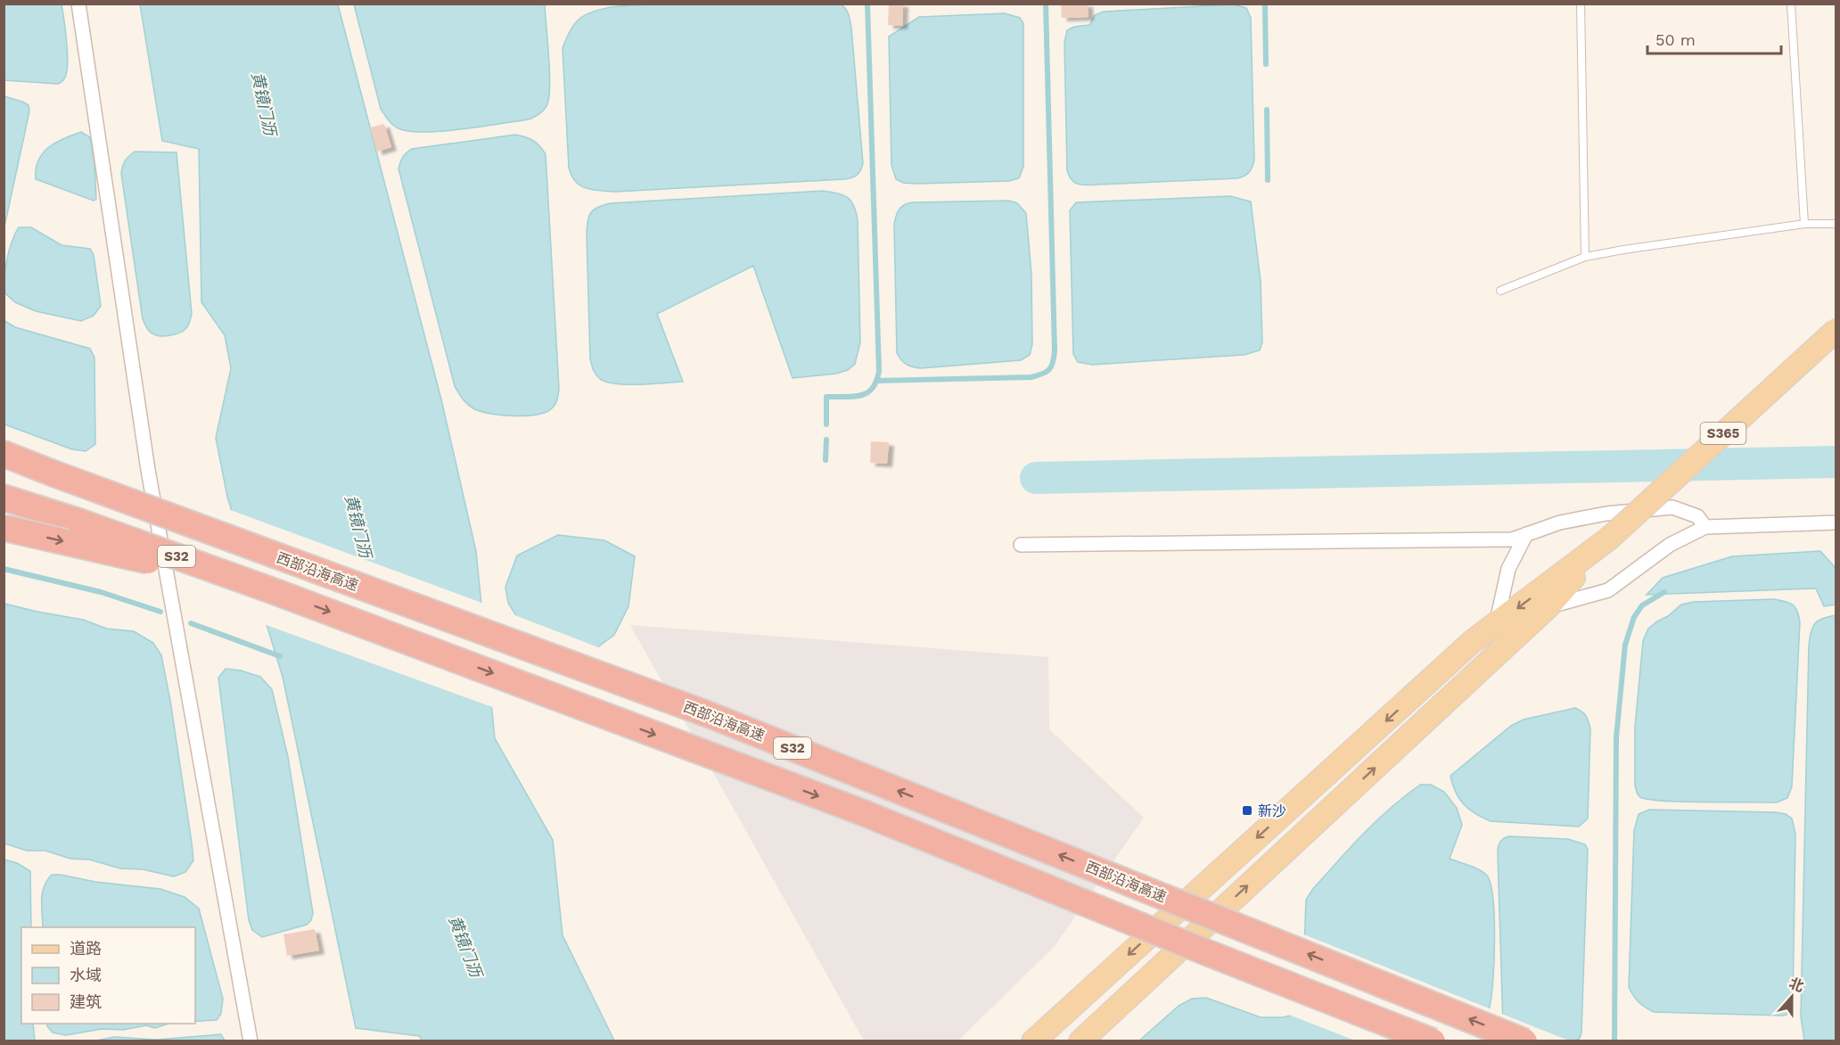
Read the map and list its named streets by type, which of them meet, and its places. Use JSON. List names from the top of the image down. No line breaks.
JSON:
{"streets":{"highway":["S32","西部沿海高速"],"main road":["S365"]},"water":["黄镜门沥"],"places":{"transit":["新沙"]},"legend":["道路","水域","建筑"],"scale_bar":"50 m","north":"top"}
